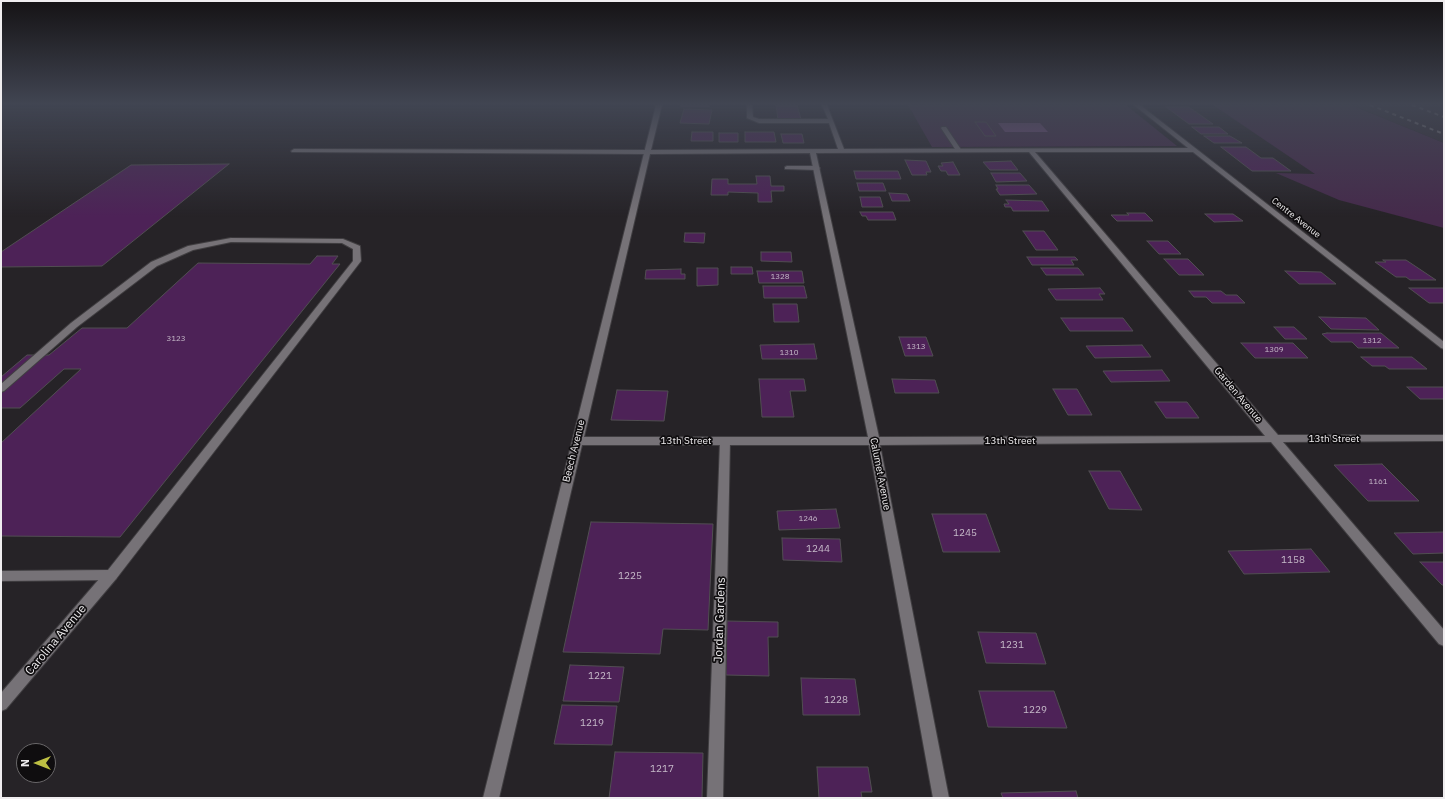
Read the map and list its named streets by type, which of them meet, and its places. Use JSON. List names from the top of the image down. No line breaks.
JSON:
{"streets":{"street":["Centre Avenue","Garden Avenue","13th Street","Beech Avenue","Calumet Avenue","Jordan Gardens","Carolina Avenue"]},"crossings":[["Garden Avenue","13th Street"],["13th Street","Beech Avenue"],["13th Street","Calumet Avenue"],["13th Street","Jordan Gardens"]],"house_numbers":["1328","3123","1312","1313","1309","1310","1161","1246","1245","1244","1158","1225","1231","1221","1228","1229","1219","1217"],"north":"left"}
